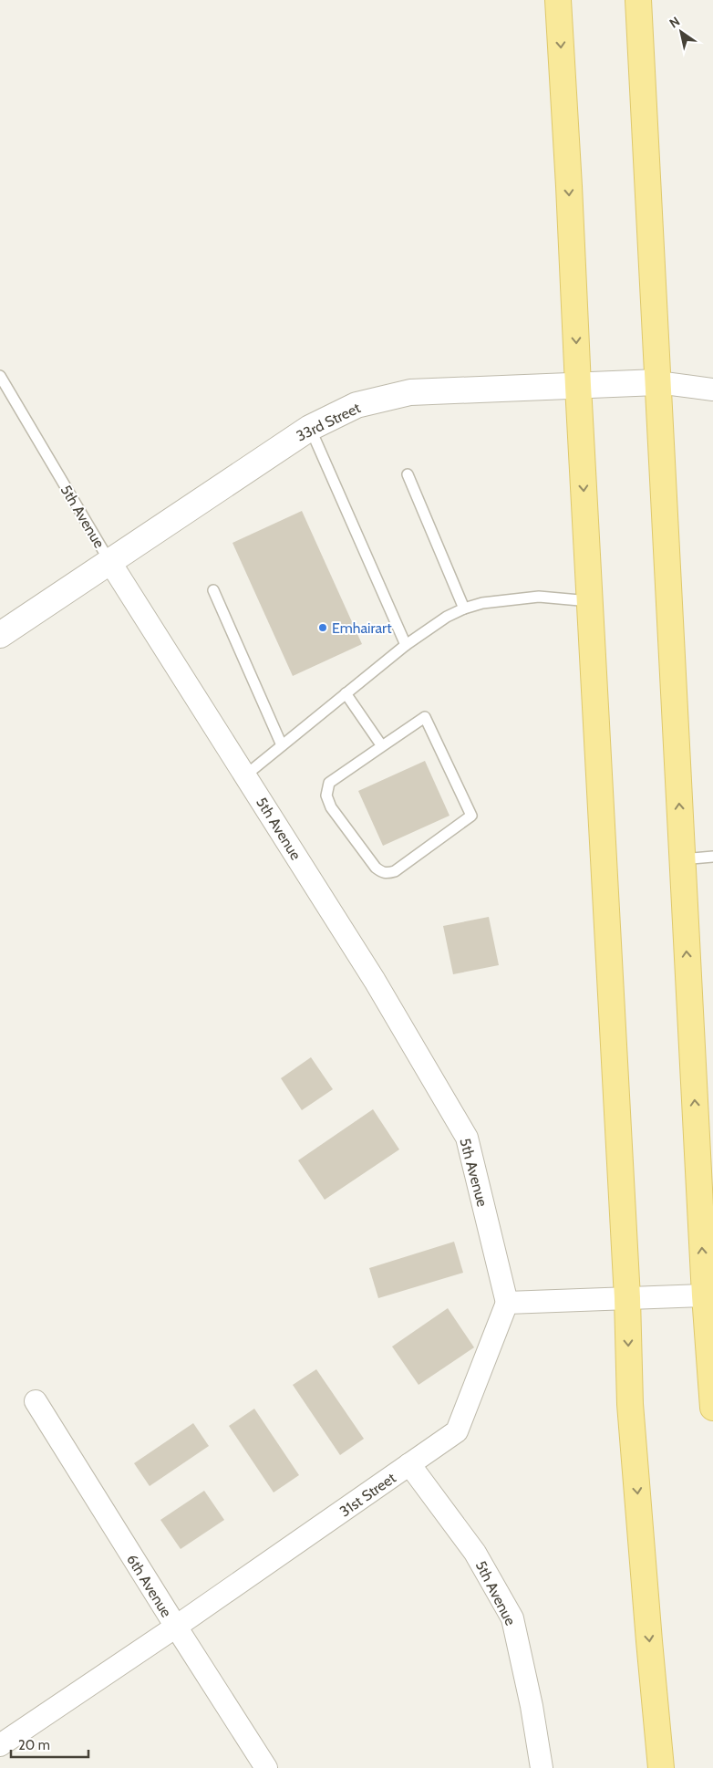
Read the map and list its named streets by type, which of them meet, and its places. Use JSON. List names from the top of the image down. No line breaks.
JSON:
{"streets":{"street":["33rd Street","5th Avenue","31st Street","6th Avenue"]},"crossings":[["33rd Street","5th Avenue"],["5th Avenue","31st Street"],["31st Street","6th Avenue"]],"places":["Emhairart"],"scale_bar":"20 m","north":"top left"}
